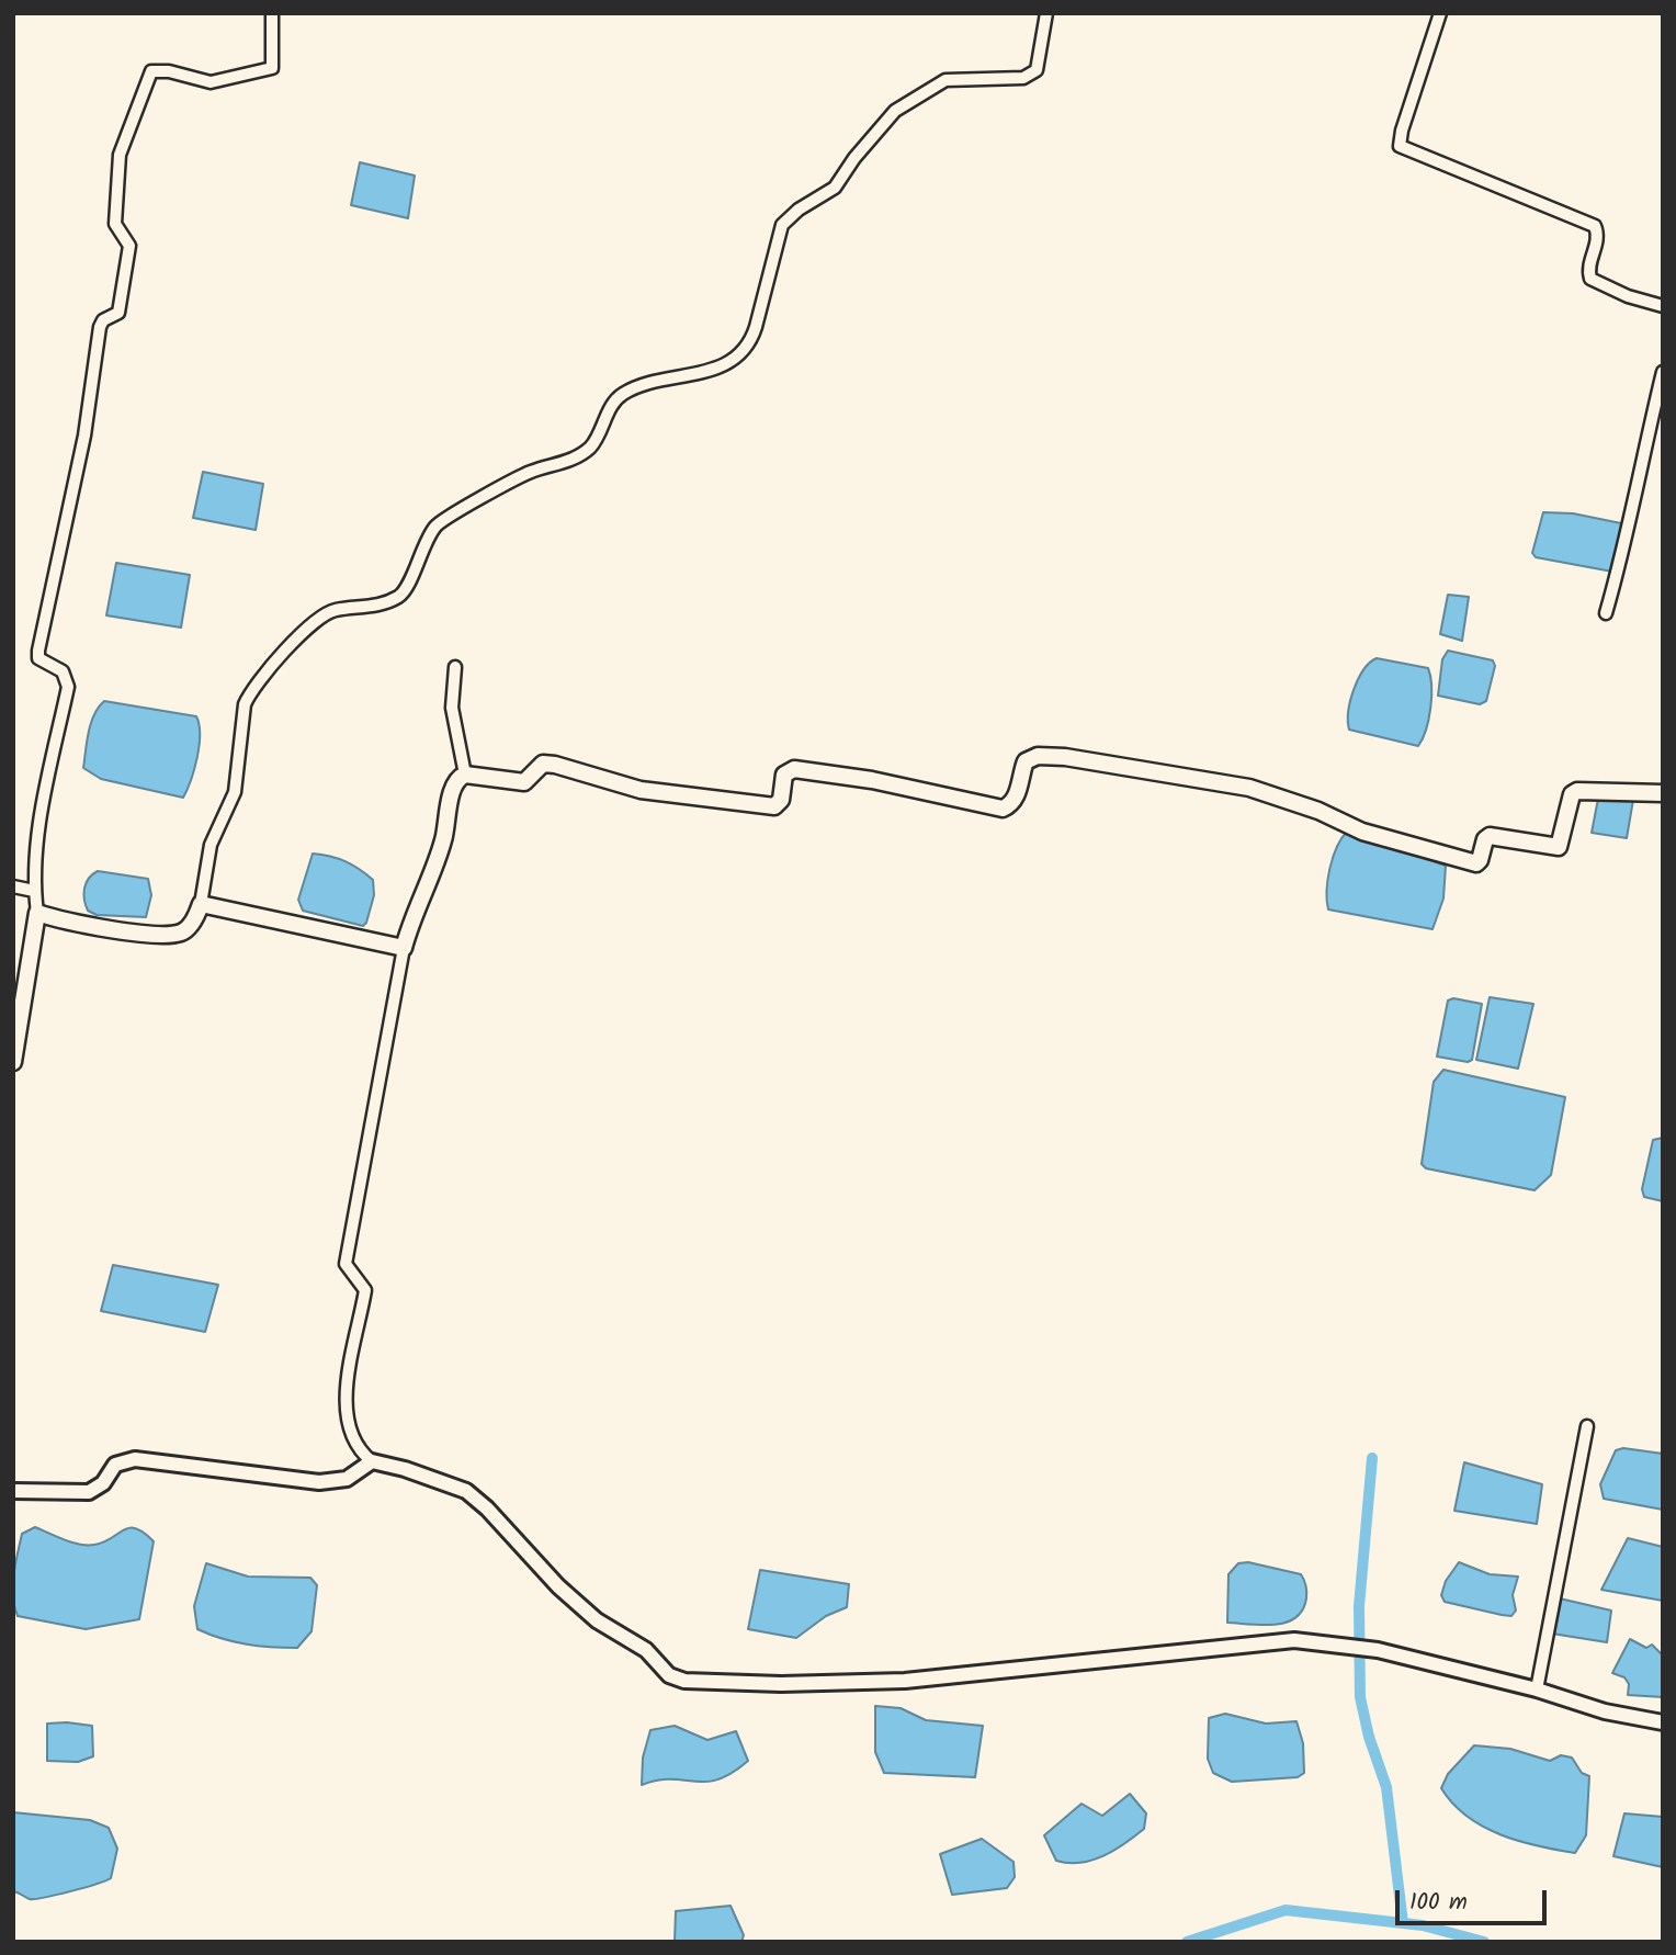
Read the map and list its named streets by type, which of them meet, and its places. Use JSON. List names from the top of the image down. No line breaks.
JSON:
{"scale_bar":"100 m"}
